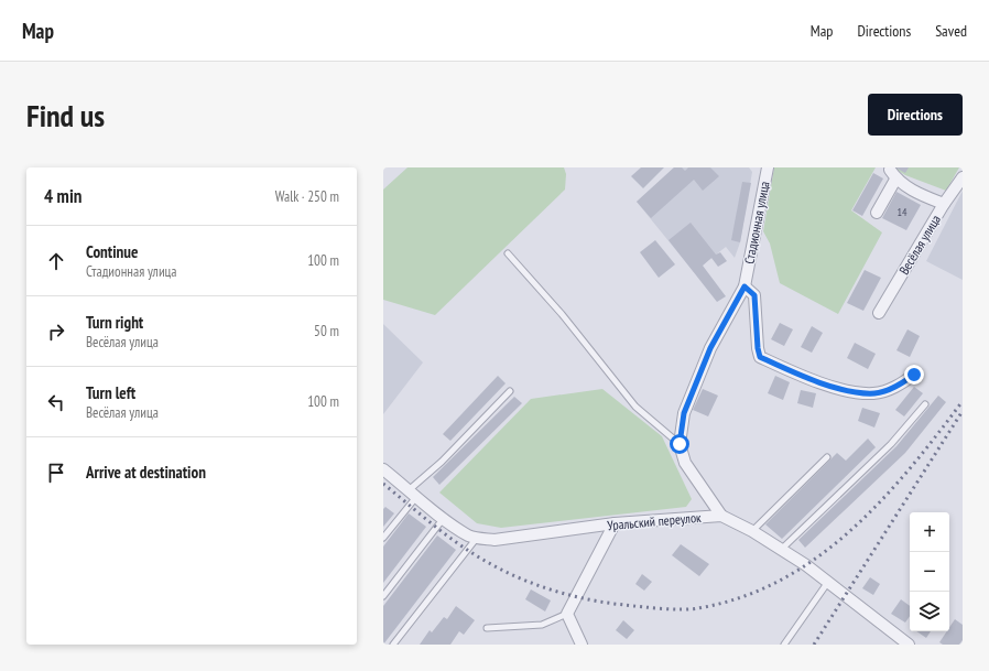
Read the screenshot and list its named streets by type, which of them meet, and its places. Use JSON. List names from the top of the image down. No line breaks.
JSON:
{"streets":{"street":["Стадионная улица","Весёлая улица","Уральский переулок"]},"crossings":[["Стадионная улица","Уральский переулок"]],"house_numbers":["14"],"page":{"header":"Map","nav":["Map","Directions","Saved"],"buttons":"Directions","title":"Find us","heading":["4 min","Walk · 250 m"],"list":[["Continue","Стадионная улица","100 m"],["Turn right","Весёлая улица","50 m"],["Turn left","Весёлая улица","100 m"],"Arrive at destination"],"map_buttons":["+","−"]}}
